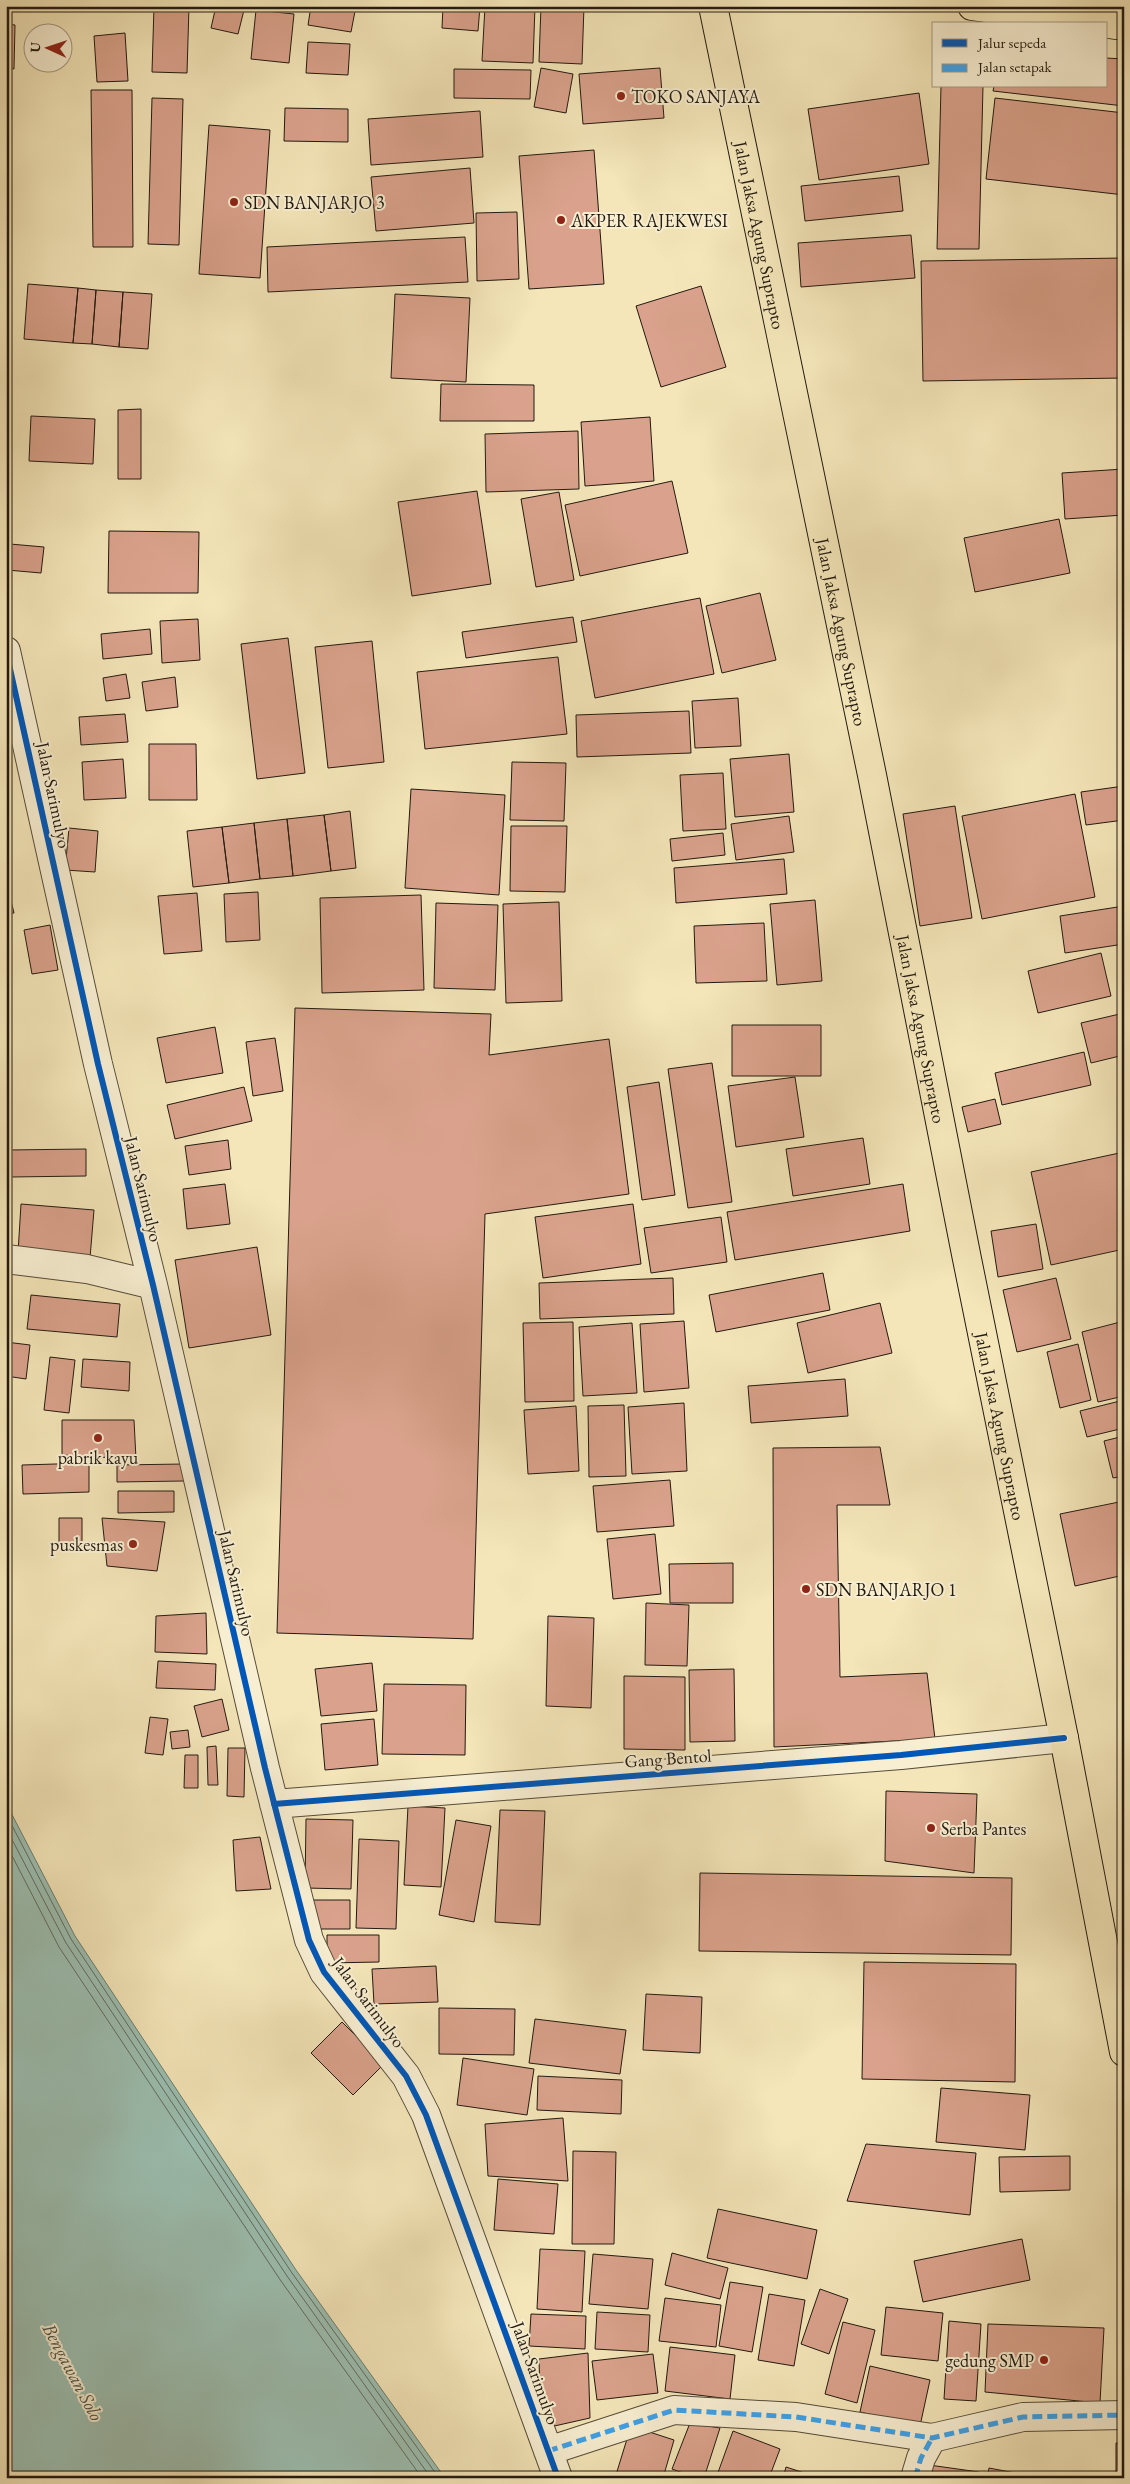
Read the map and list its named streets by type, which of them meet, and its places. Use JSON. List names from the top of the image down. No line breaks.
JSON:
{"streets":{"main road":["Jalan Jaksa Agung Suprapto"],"street":["Jalan Sarimulyo","Gang Bentol"]},"crossings":[["Jalan Jaksa Agung Suprapto","Gang Bentol"],["Jalan Sarimulyo","Gang Bentol"]],"water":["Bengawan Solo"],"places":["TOKO SANJAYA","SDN BANJARJO 3","AKPER RAJEKWESI","pabrik kayu","puskesmas","SDN BANJARJO 1","Serba Pantes","gedung SMP"],"legend":["Jalur sepeda","Jalan setapak"],"north":"left"}
